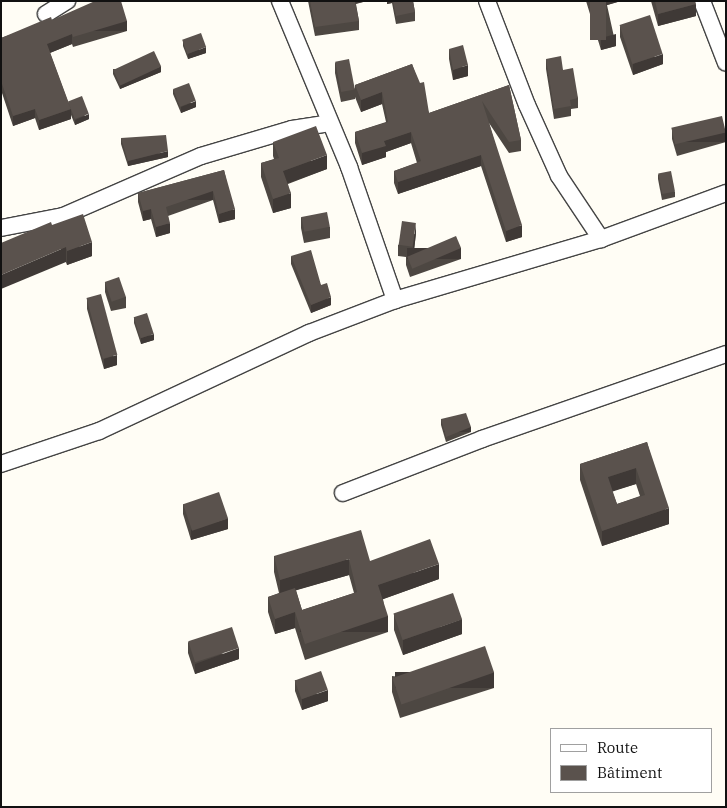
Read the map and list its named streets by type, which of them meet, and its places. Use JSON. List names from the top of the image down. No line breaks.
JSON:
{"legend":["Route","Bâtiment"]}
